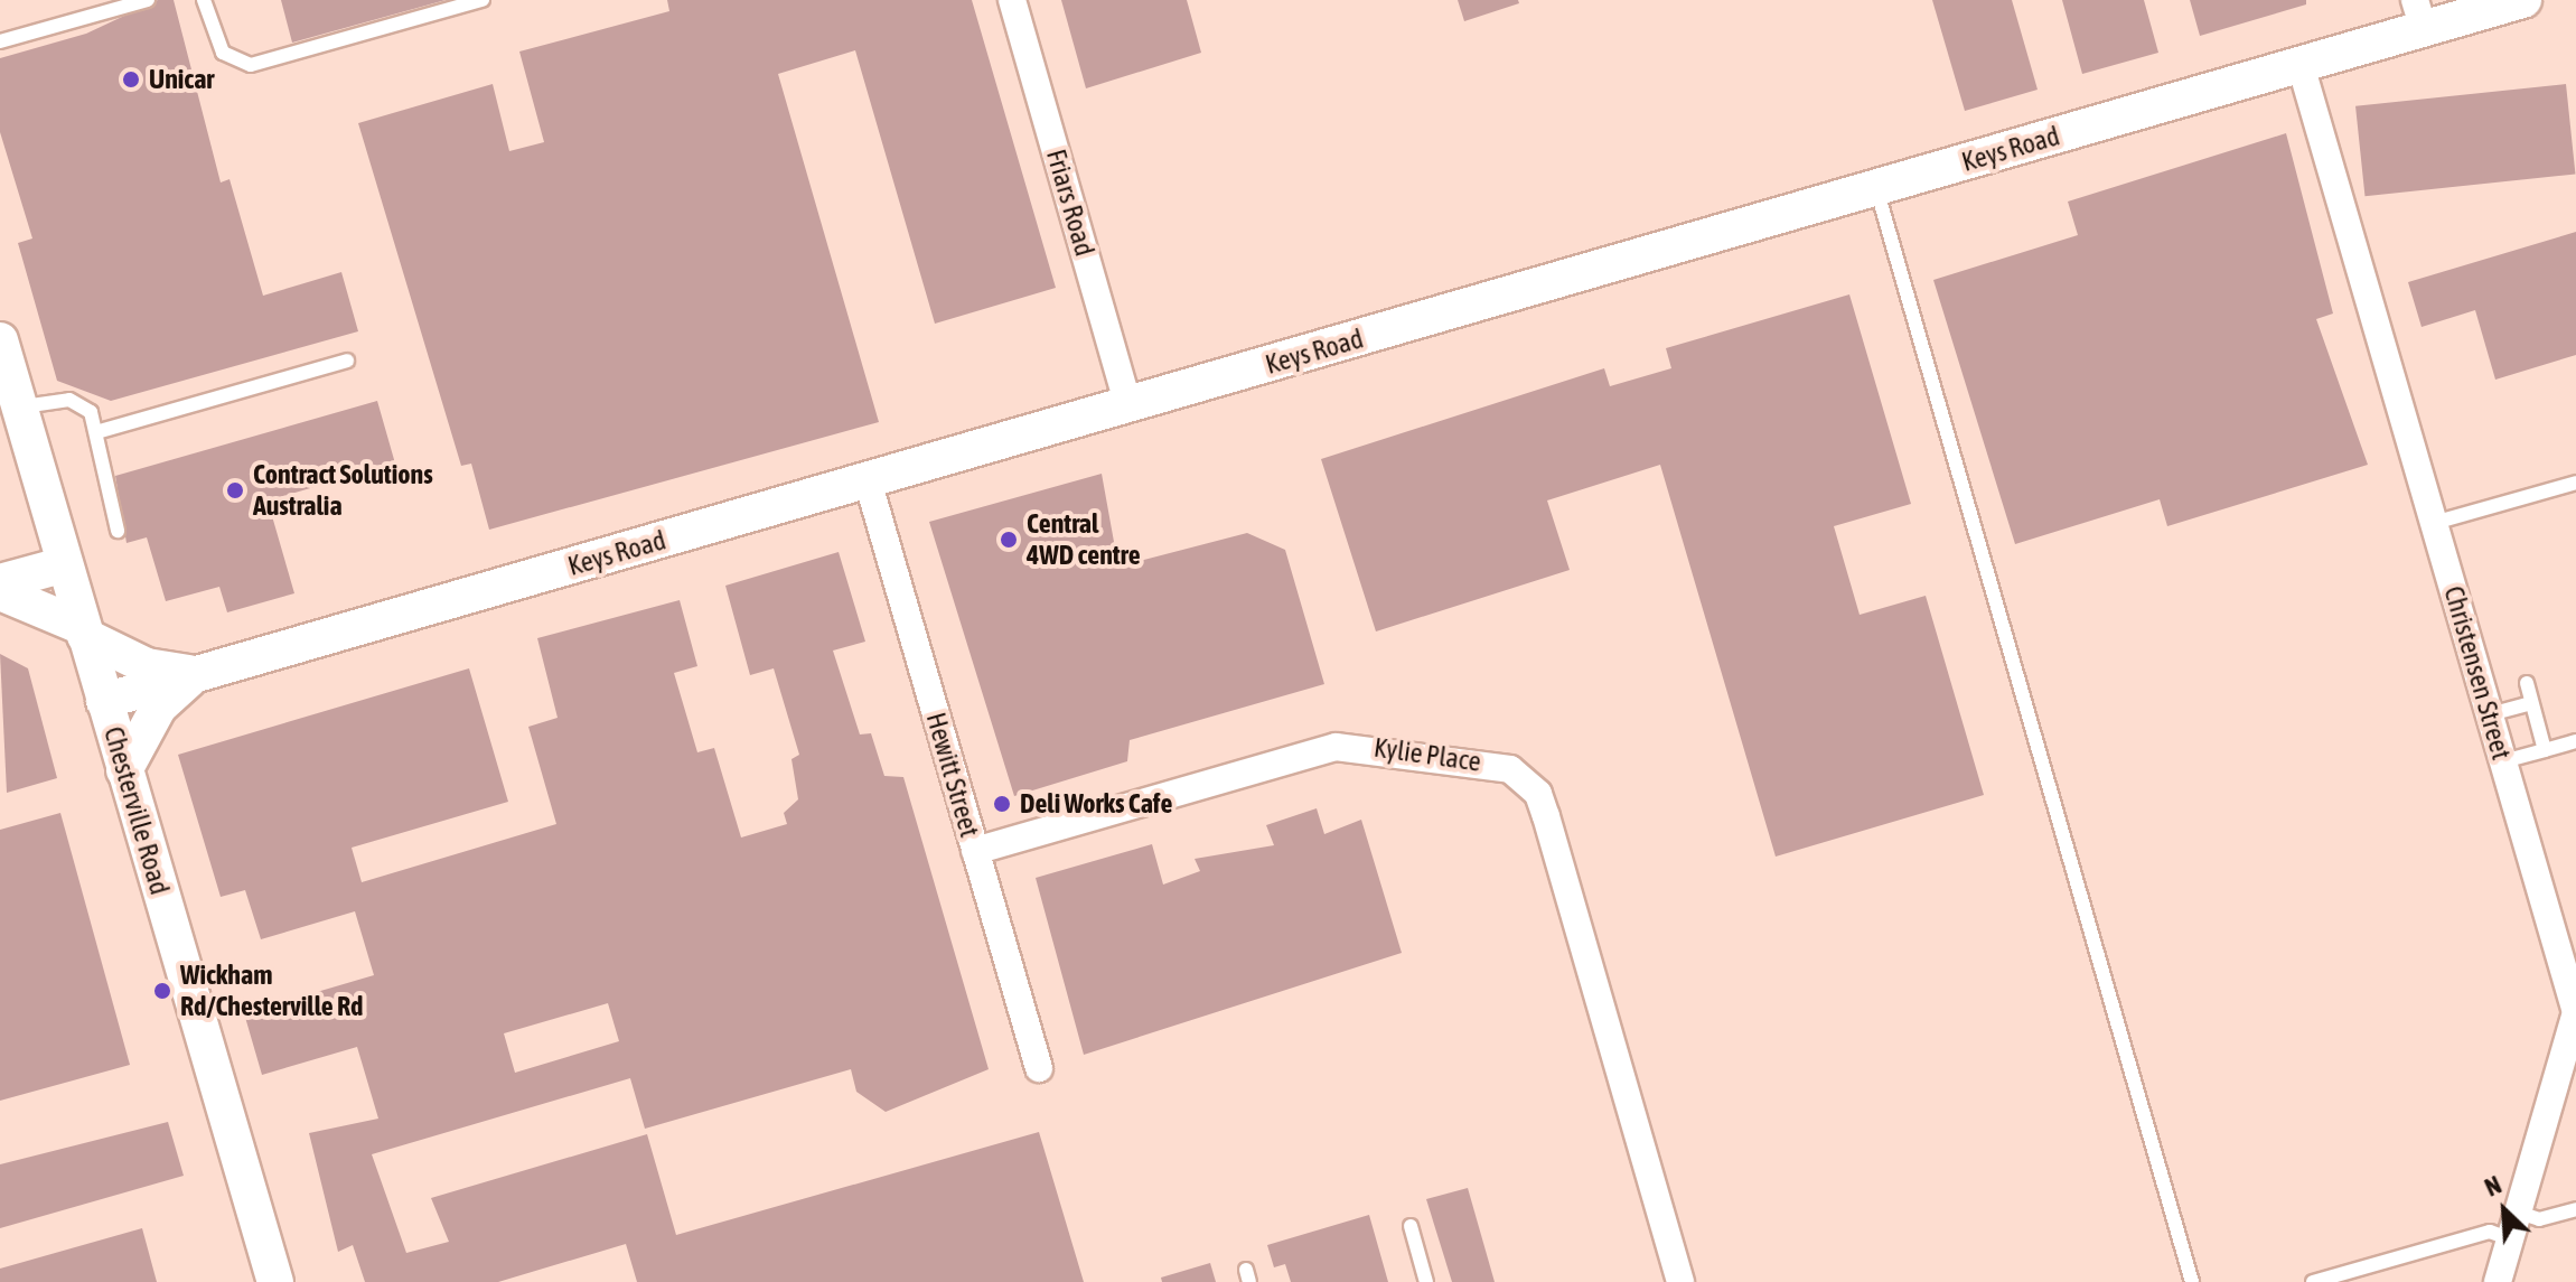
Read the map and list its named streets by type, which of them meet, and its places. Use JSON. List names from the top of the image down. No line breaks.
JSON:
{"streets":{"street":["Keys Road","Friars Road","Christensen Street","Kylie Place","Hewitt Street","Chesterville Road"]},"crossings":[["Keys Road","Friars Road"],["Keys Road","Christensen Street"],["Keys Road","Hewitt Street"],["Keys Road","Chesterville Road"],["Kylie Place","Hewitt Street"]],"places":["Unicar","Contract Solutions Australia","Central 4WD centre","Deli Works Cafe","Wickham Rd/Chesterville Rd"],"north":"top left"}
